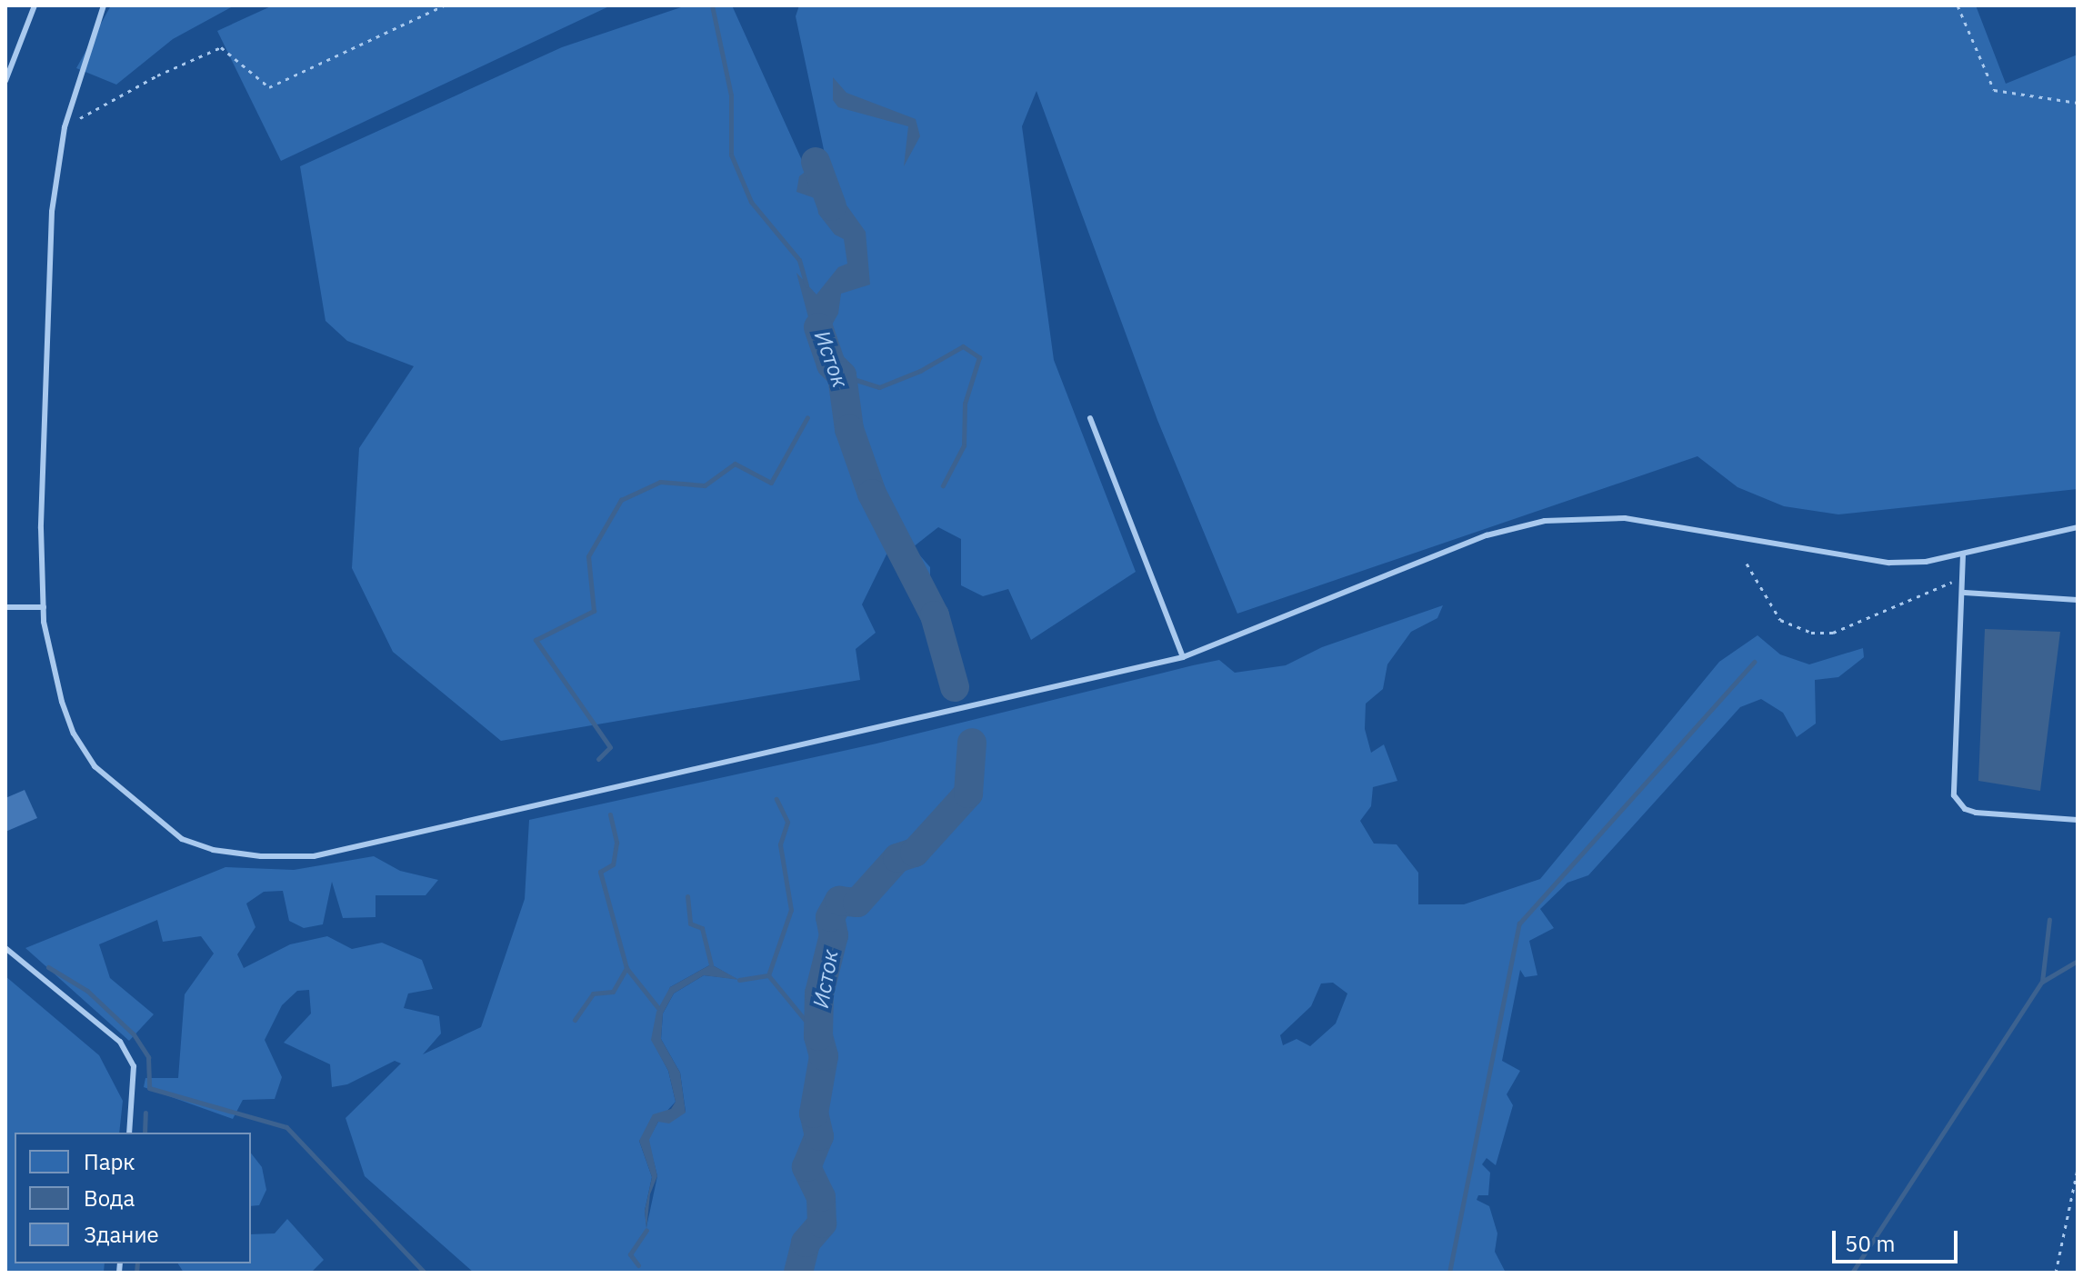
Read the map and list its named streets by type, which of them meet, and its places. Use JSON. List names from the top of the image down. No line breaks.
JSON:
{"water":["Исток"],"legend":["Парк","Вода","Здание"],"scale_bar":"50 m"}
